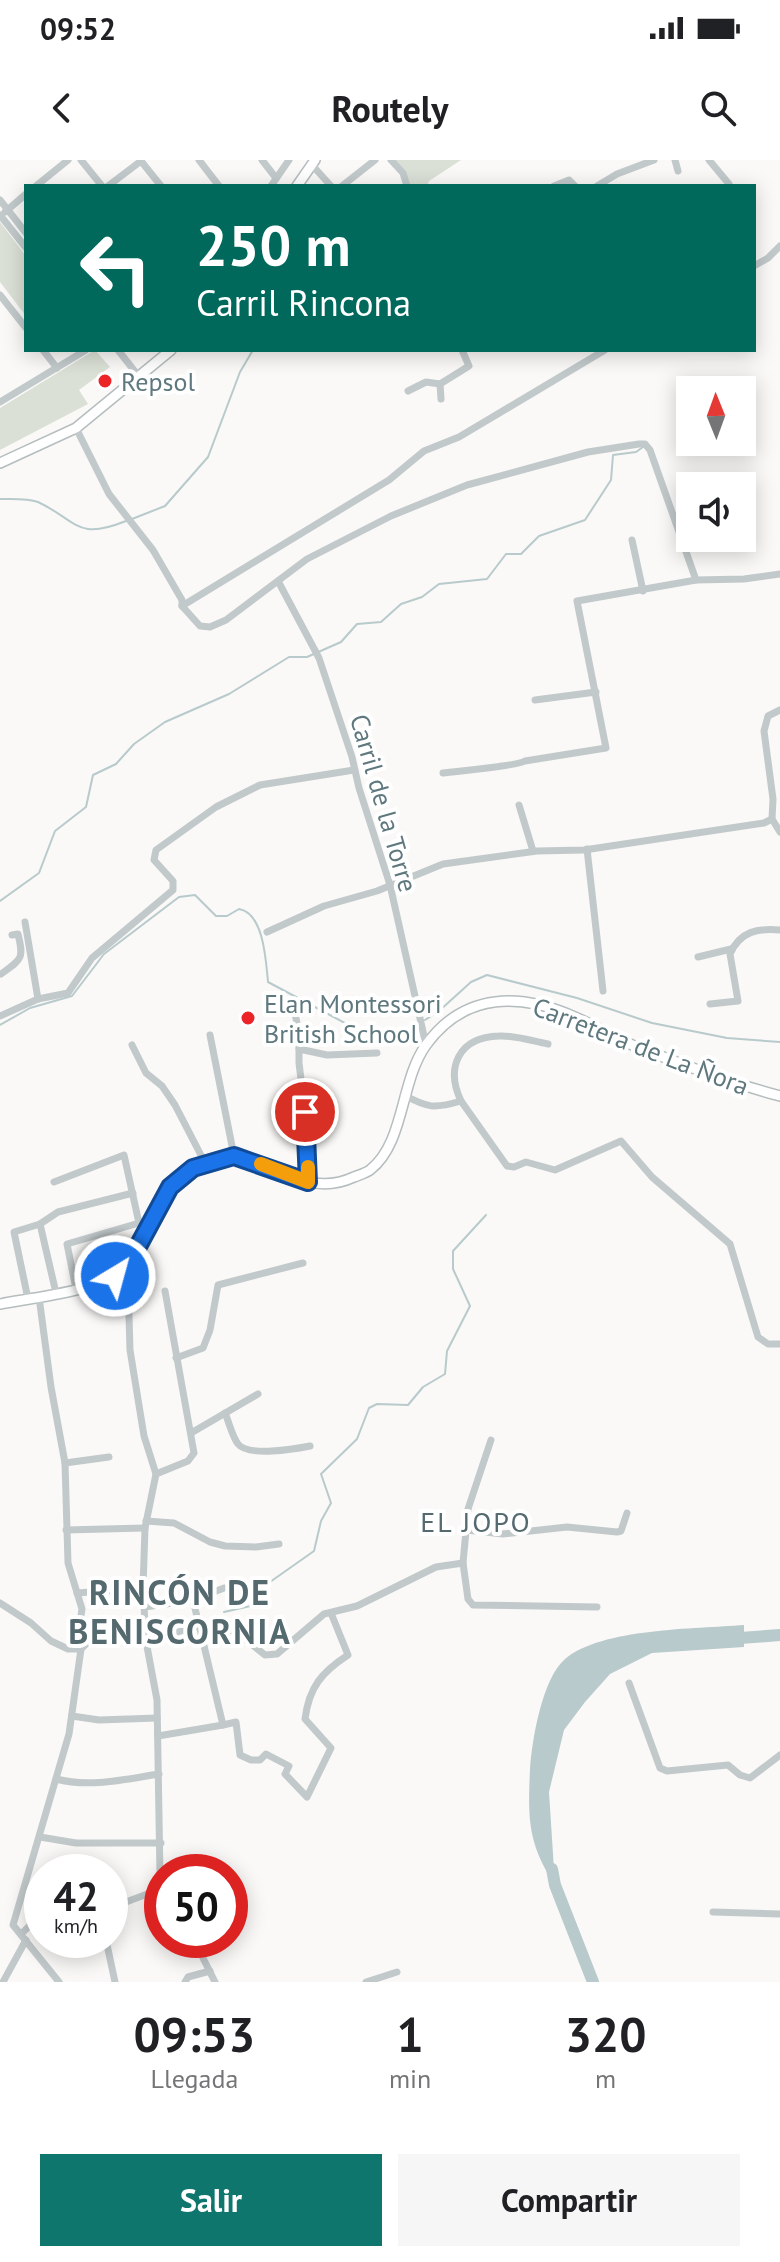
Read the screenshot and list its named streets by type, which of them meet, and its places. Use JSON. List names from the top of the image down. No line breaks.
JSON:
{"streets":{"main road":["Carretera de La Ñora"],"street":["Carril de la Torre"]},"crossings":[["Carril de la Torre","Carretera de La Ñora"]],"districts":["EL JOPO","RINCÓN DE BENISCORNIA"],"places":["Repsol","Elan Montessori British School"],"north":"top","page":{"status":"09:52","header":"Routely","turn":["250 m","Carril Rincona"],"speed":"42 km/h","limit":"50","eta":["09:53","Llegada","1","min","320","m"],"buttons":["Salir","Compartir"]}}
